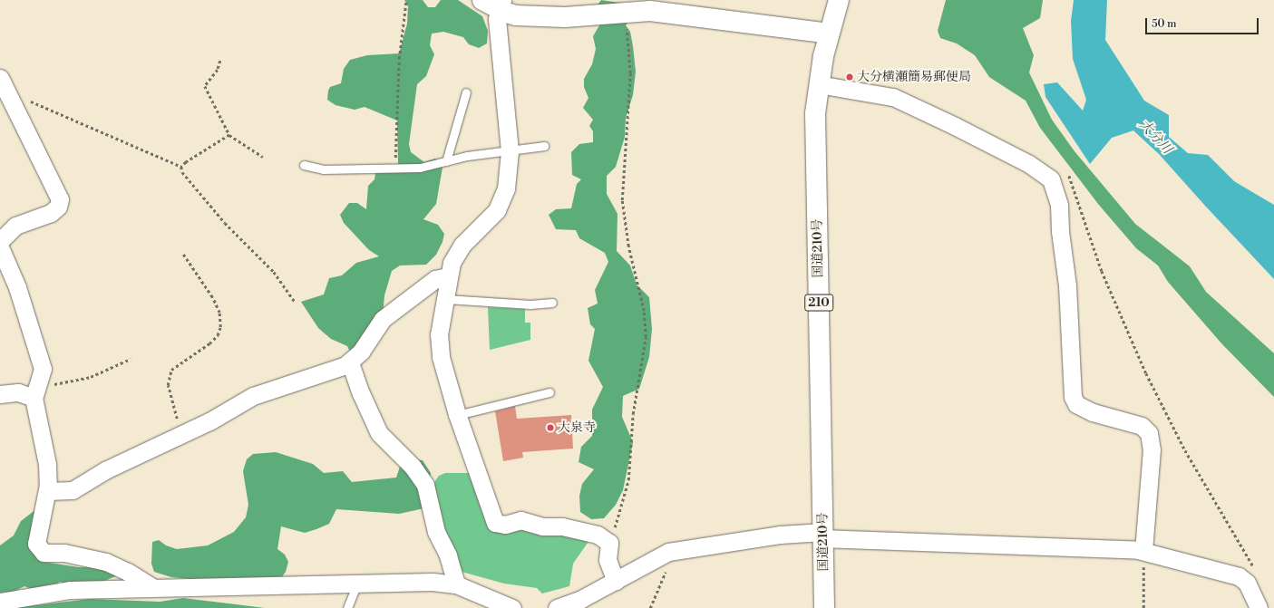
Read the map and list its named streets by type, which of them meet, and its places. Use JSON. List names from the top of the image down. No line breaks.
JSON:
{"streets":{"main road":["国道210号","210"]},"water":["大分川"],"places":["大分横瀬簡易郵便局","大泉寺"],"scale_bar":"50 m"}
